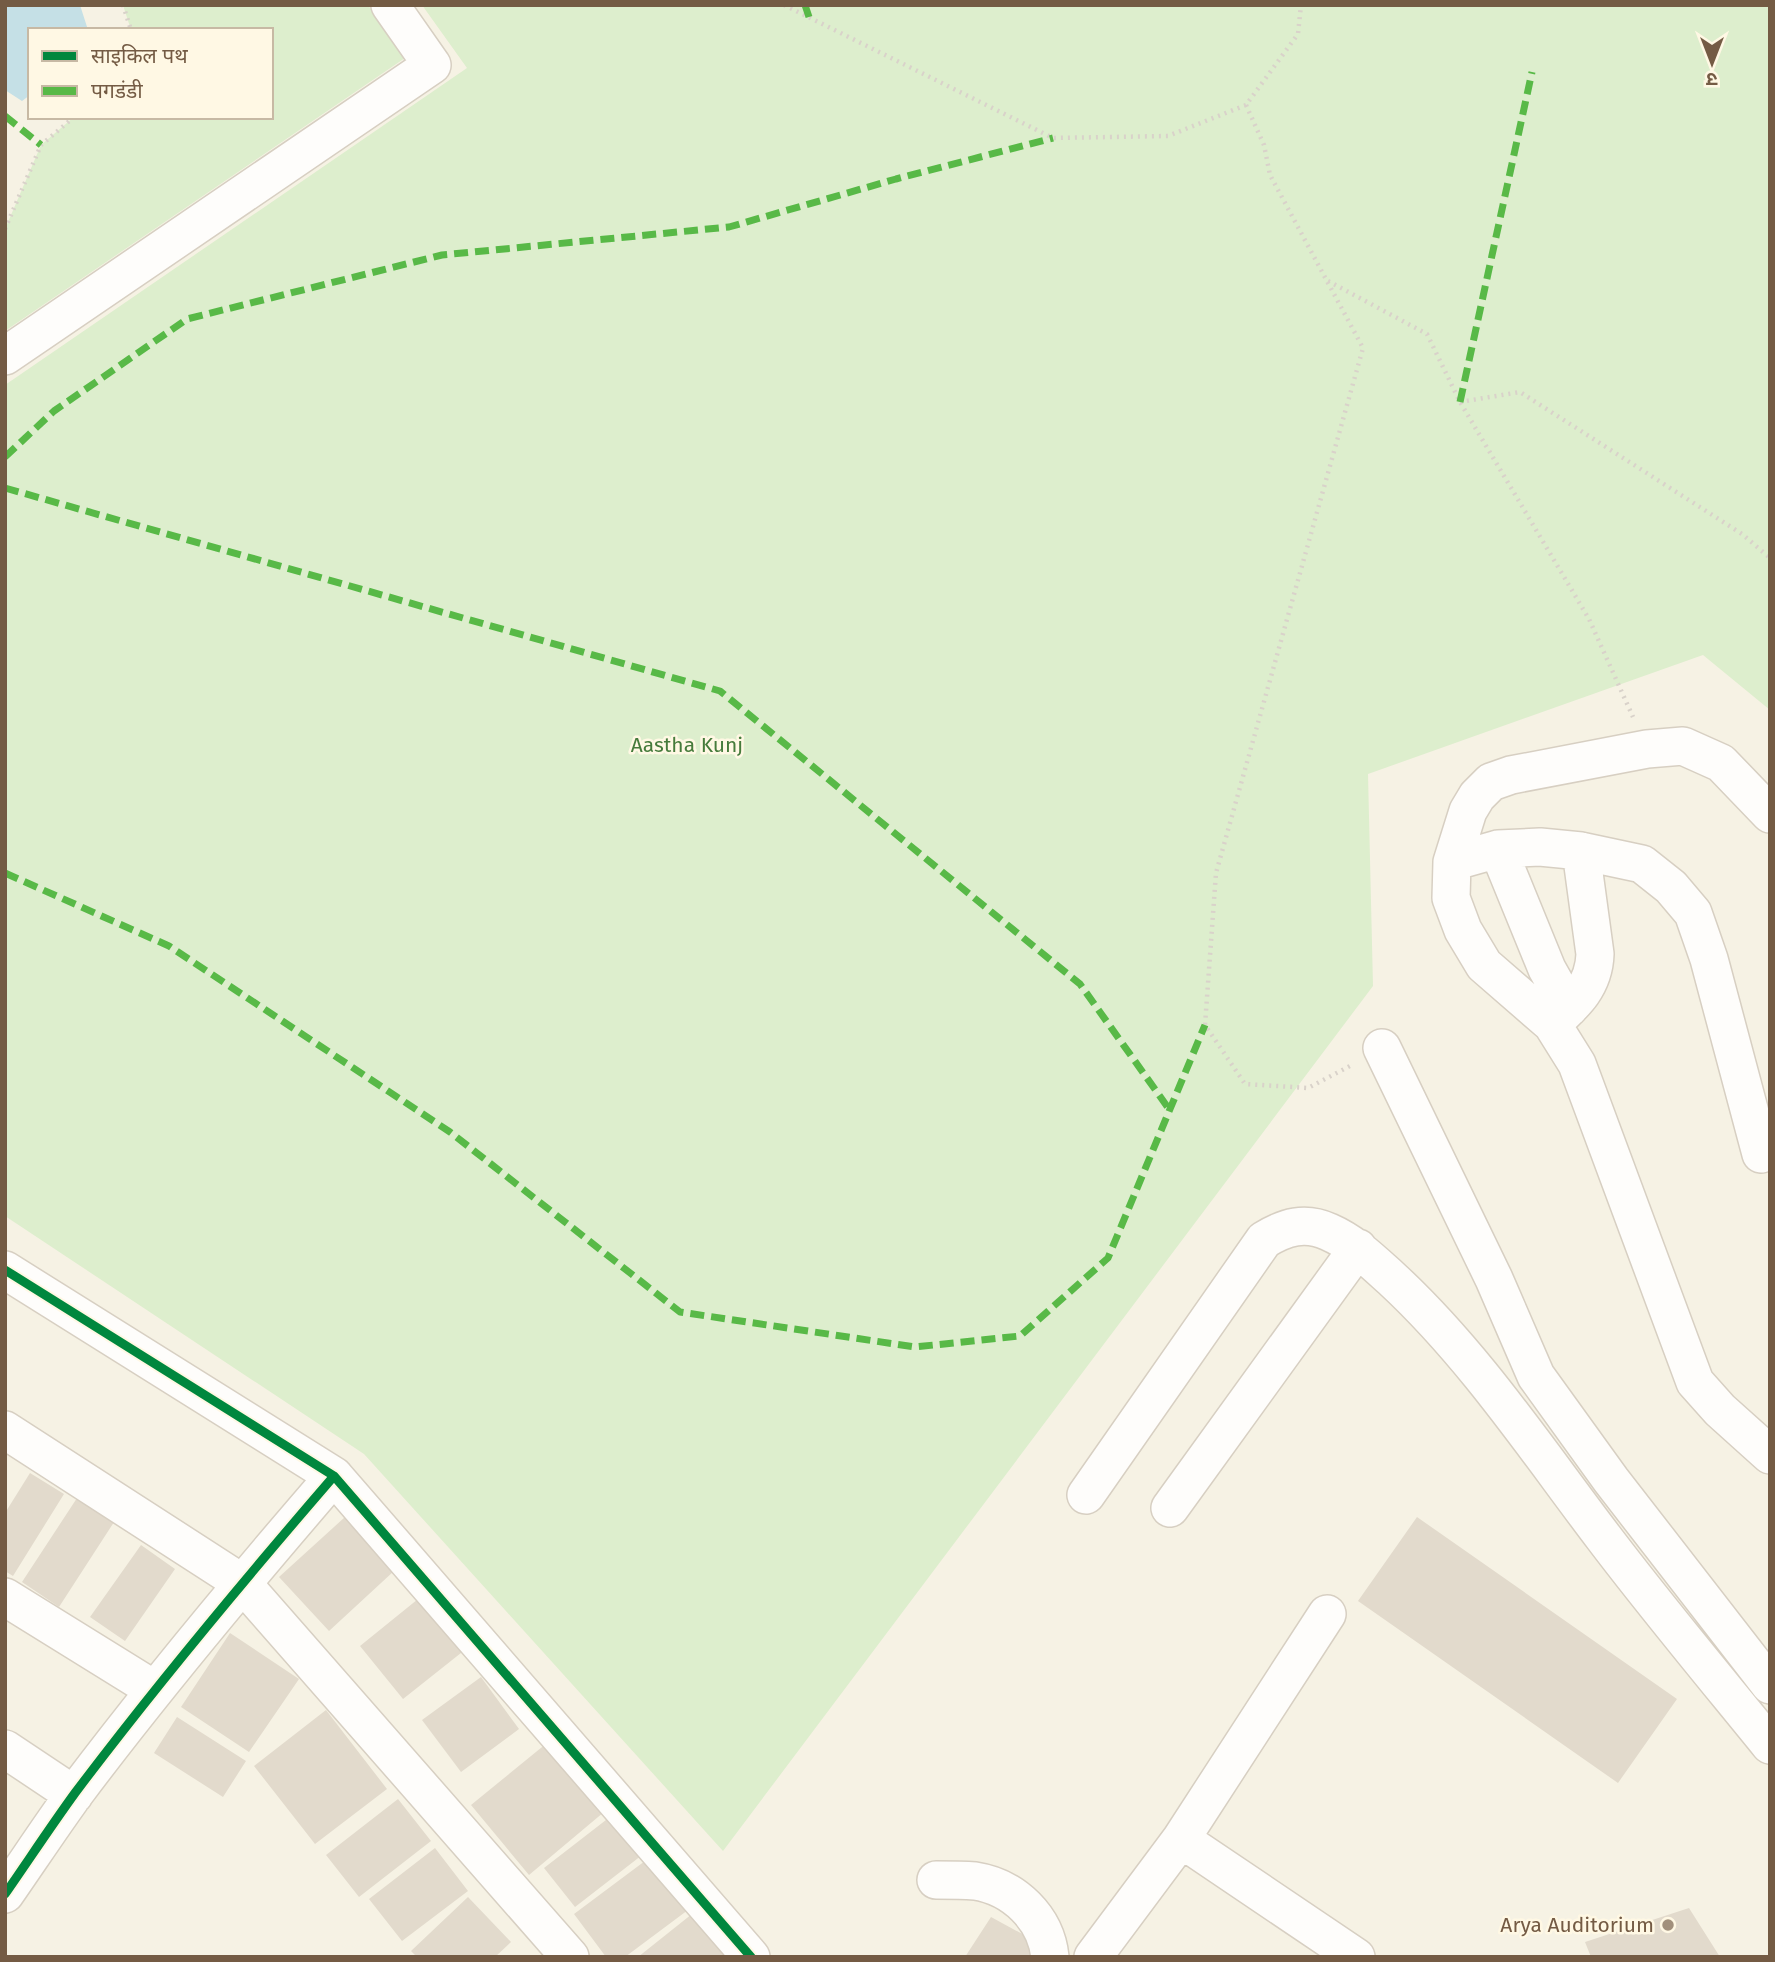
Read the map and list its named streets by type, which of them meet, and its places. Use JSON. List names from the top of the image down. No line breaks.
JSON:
{"parks":["Aastha Kunj"],"places":["Arya Auditorium"],"legend":["साइकिल पथ","पगडंडी"],"north":"bottom"}
